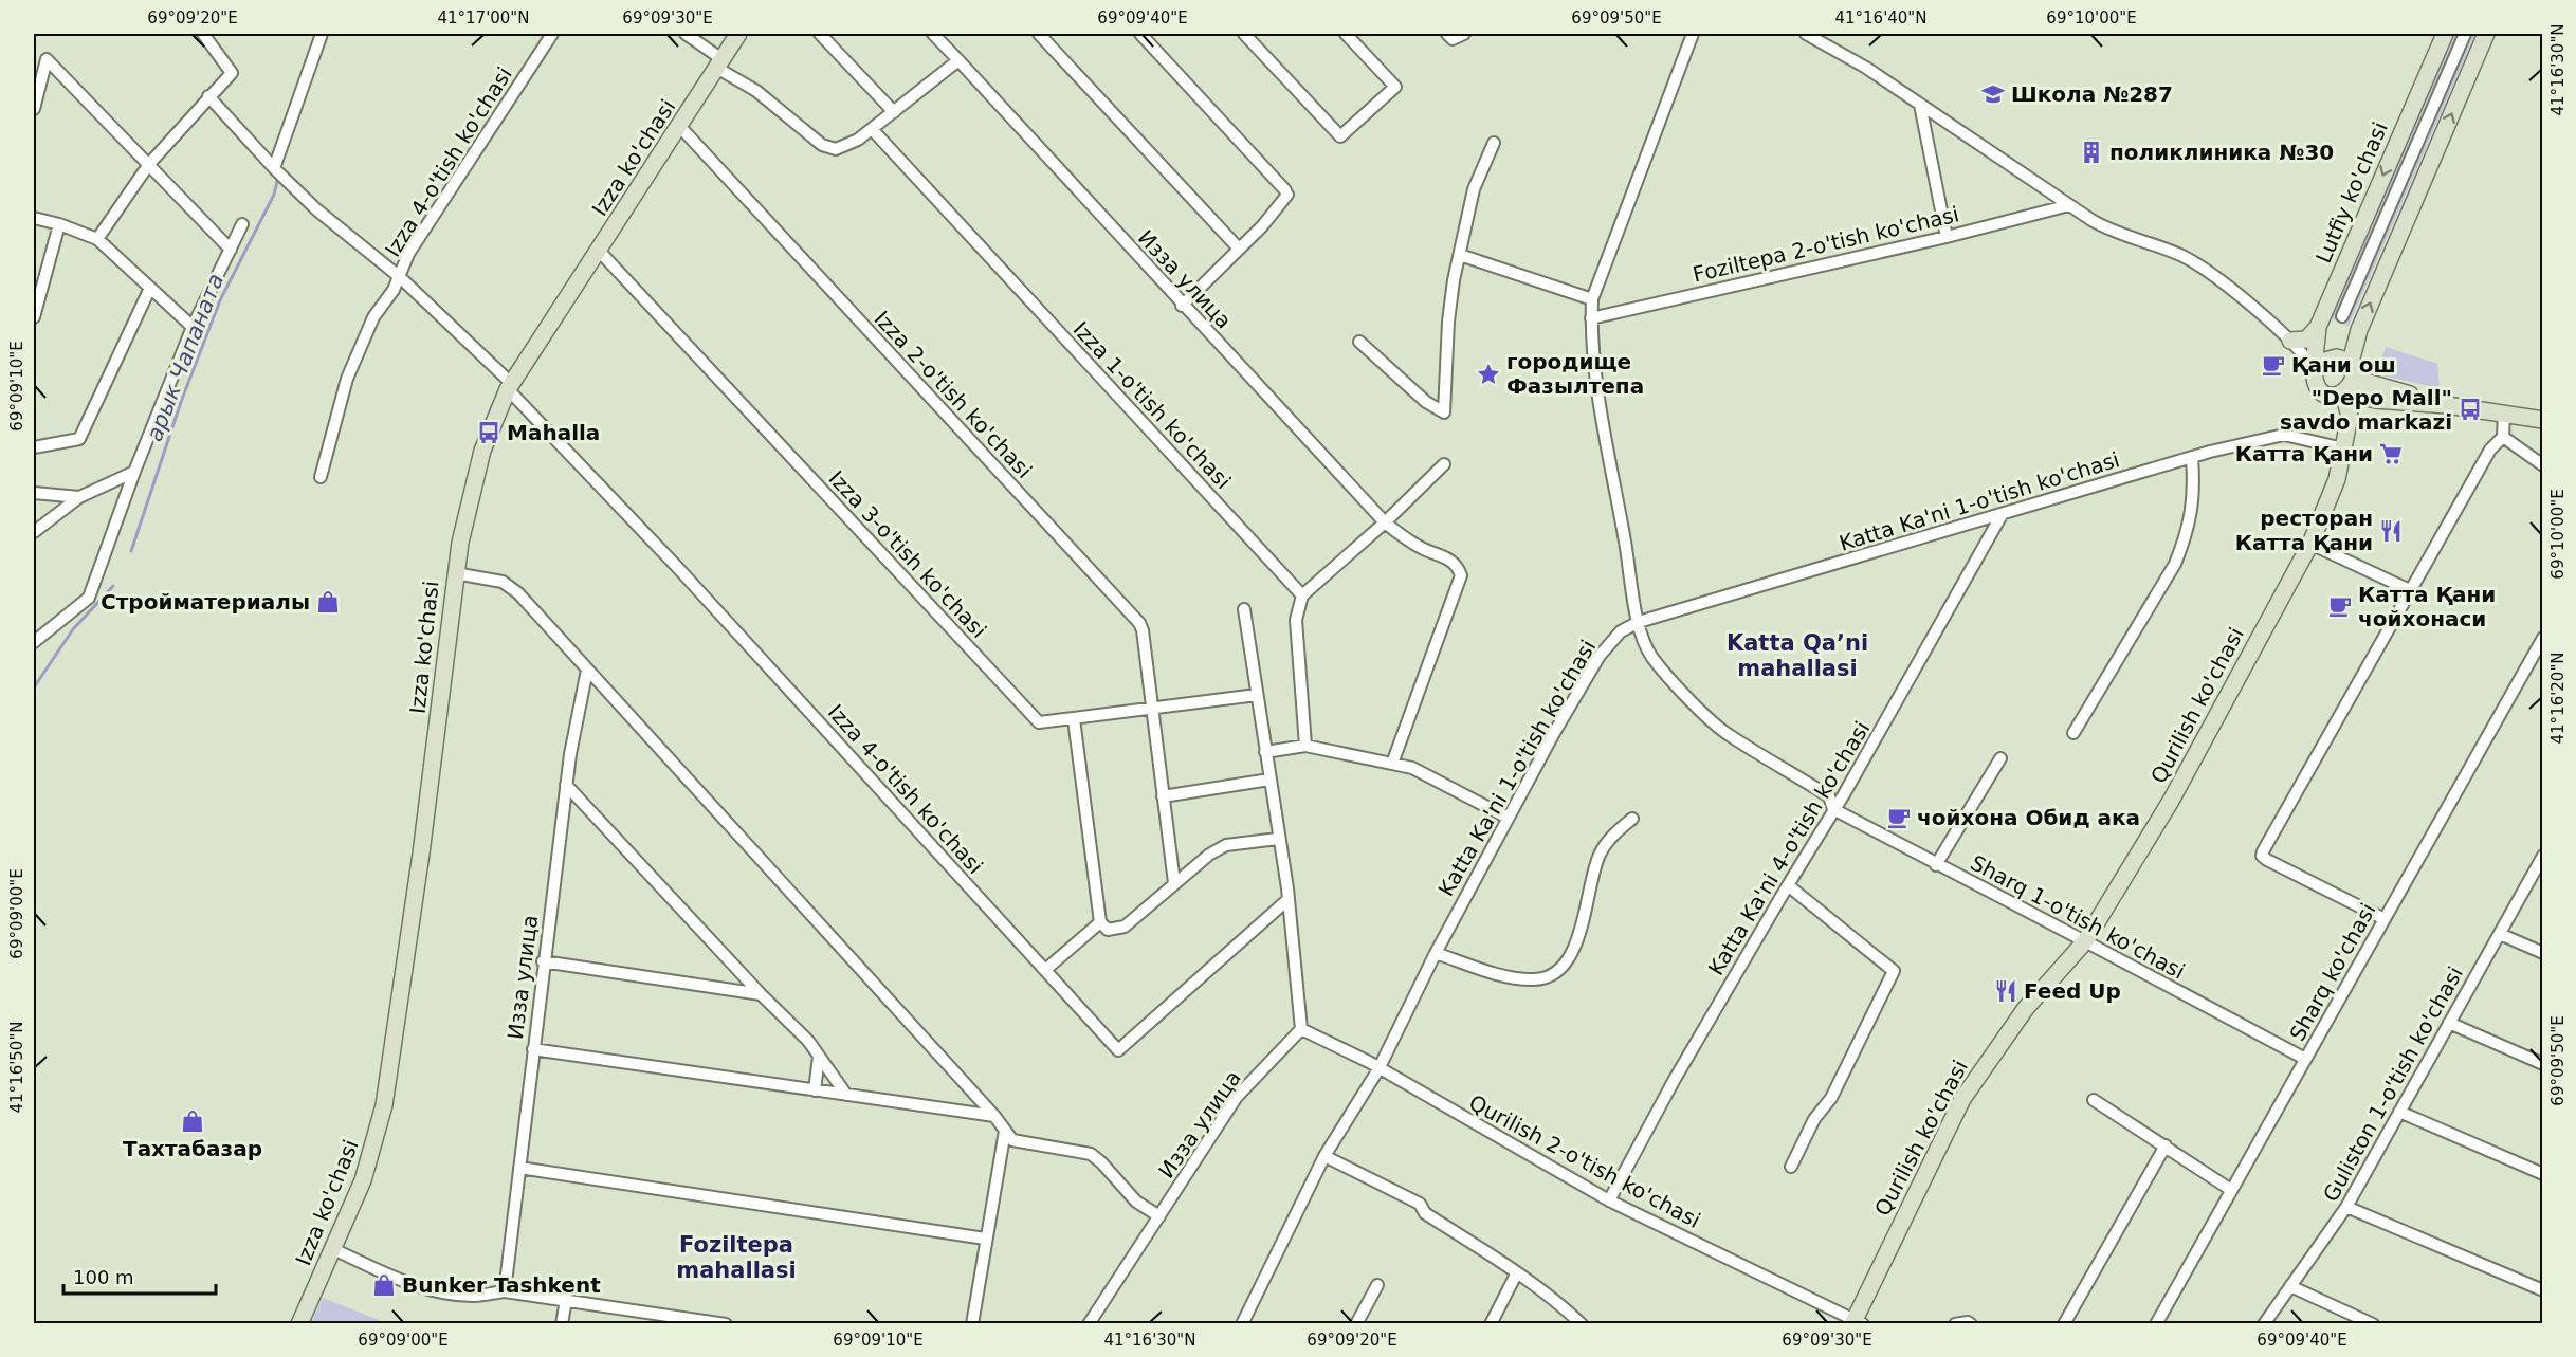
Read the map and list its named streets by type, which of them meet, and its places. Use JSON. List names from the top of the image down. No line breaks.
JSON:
{"streets":{"main road":["Izza ko'chasi","Lutfiy ko'chasi","Qurilish ko'chasi"],"street":["Izza 4-o'tish ko'chasi","Foziltepa 2-o'tish ko'chasi","Изза улица","Izza 2-o'tish ko'chasi","Izza 1-o'tish ko'chasi","Katta Ka'ni 1-o'tish ko'chasi","Izza 3-o'tish ko'chasi","Katta Ka'ni 4-o'tish ko'chasi","Sharq 1-o'tish ko'chasi","Sharq ko'chasi","Guliston 1-o'tish ko'chasi","Qurilish 2-o'tish ko'chasi"]},"crossings":[["Izza ko'chasi","Izza 4-o'tish ko'chasi"],["Izza ko'chasi","Izza 2-o'tish ko'chasi"],["Izza ko'chasi","Izza 3-o'tish ko'chasi"],["Lutfiy ko'chasi","Qurilish ko'chasi"],["Изза улица","Qurilish 2-o'tish ko'chasi"],["Izza 2-o'tish ko'chasi","Izza 3-o'tish ko'chasi"],["Katta Ka'ni 1-o'tish ko'chasi","Qurilish ko'chasi"],["Katta Ka'ni 1-o'tish ko'chasi","Katta Ka'ni 4-o'tish ko'chasi"],["Katta Ka'ni 1-o'tish ko'chasi","Qurilish 2-o'tish ko'chasi"],["Qurilish ko'chasi","Sharq 1-o'tish ko'chasi"],["Qurilish ko'chasi","Qurilish 2-o'tish ko'chasi"],["Katta Ka'ni 4-o'tish ko'chasi","Sharq 1-o'tish ko'chasi"],["Katta Ka'ni 4-o'tish ko'chasi","Qurilish 2-o'tish ko'chasi"],["Sharq 1-o'tish ko'chasi","Sharq ko'chasi"]],"districts":["Katta Qaʼni mahallasi","Foziltepa mahallasi"],"water":["арык Чапаната"],"places":{"school or university":["Школа №287"],"building":["поликлиника №30"],"cafe":["Қани ош","Катта Қани чойхонаси","чойхона Обид ака"],"place":["городище Фазылтепа"],"bus stop":["\"Depo Mall\" savdo markazi","Mahalla"],"supermarket":["Катта Қани"],"restaurant":["ресторан Катта Қани","Feed Up"],"shop":["Стройматериалы","Тахтабазар","Bunker Tashkent"]},"scale_bar":"100 m","coordinates":["69°09'20\"E","41°17'00\"N","69°09'30\"E","69°09'40\"E","69°09'50\"E","41°16'40\"N","69°10'00\"E","41°16'30\"N","69°09'10\"E","41°16'20\"N","69°09'00\"E","41°16'50\"N"]}
